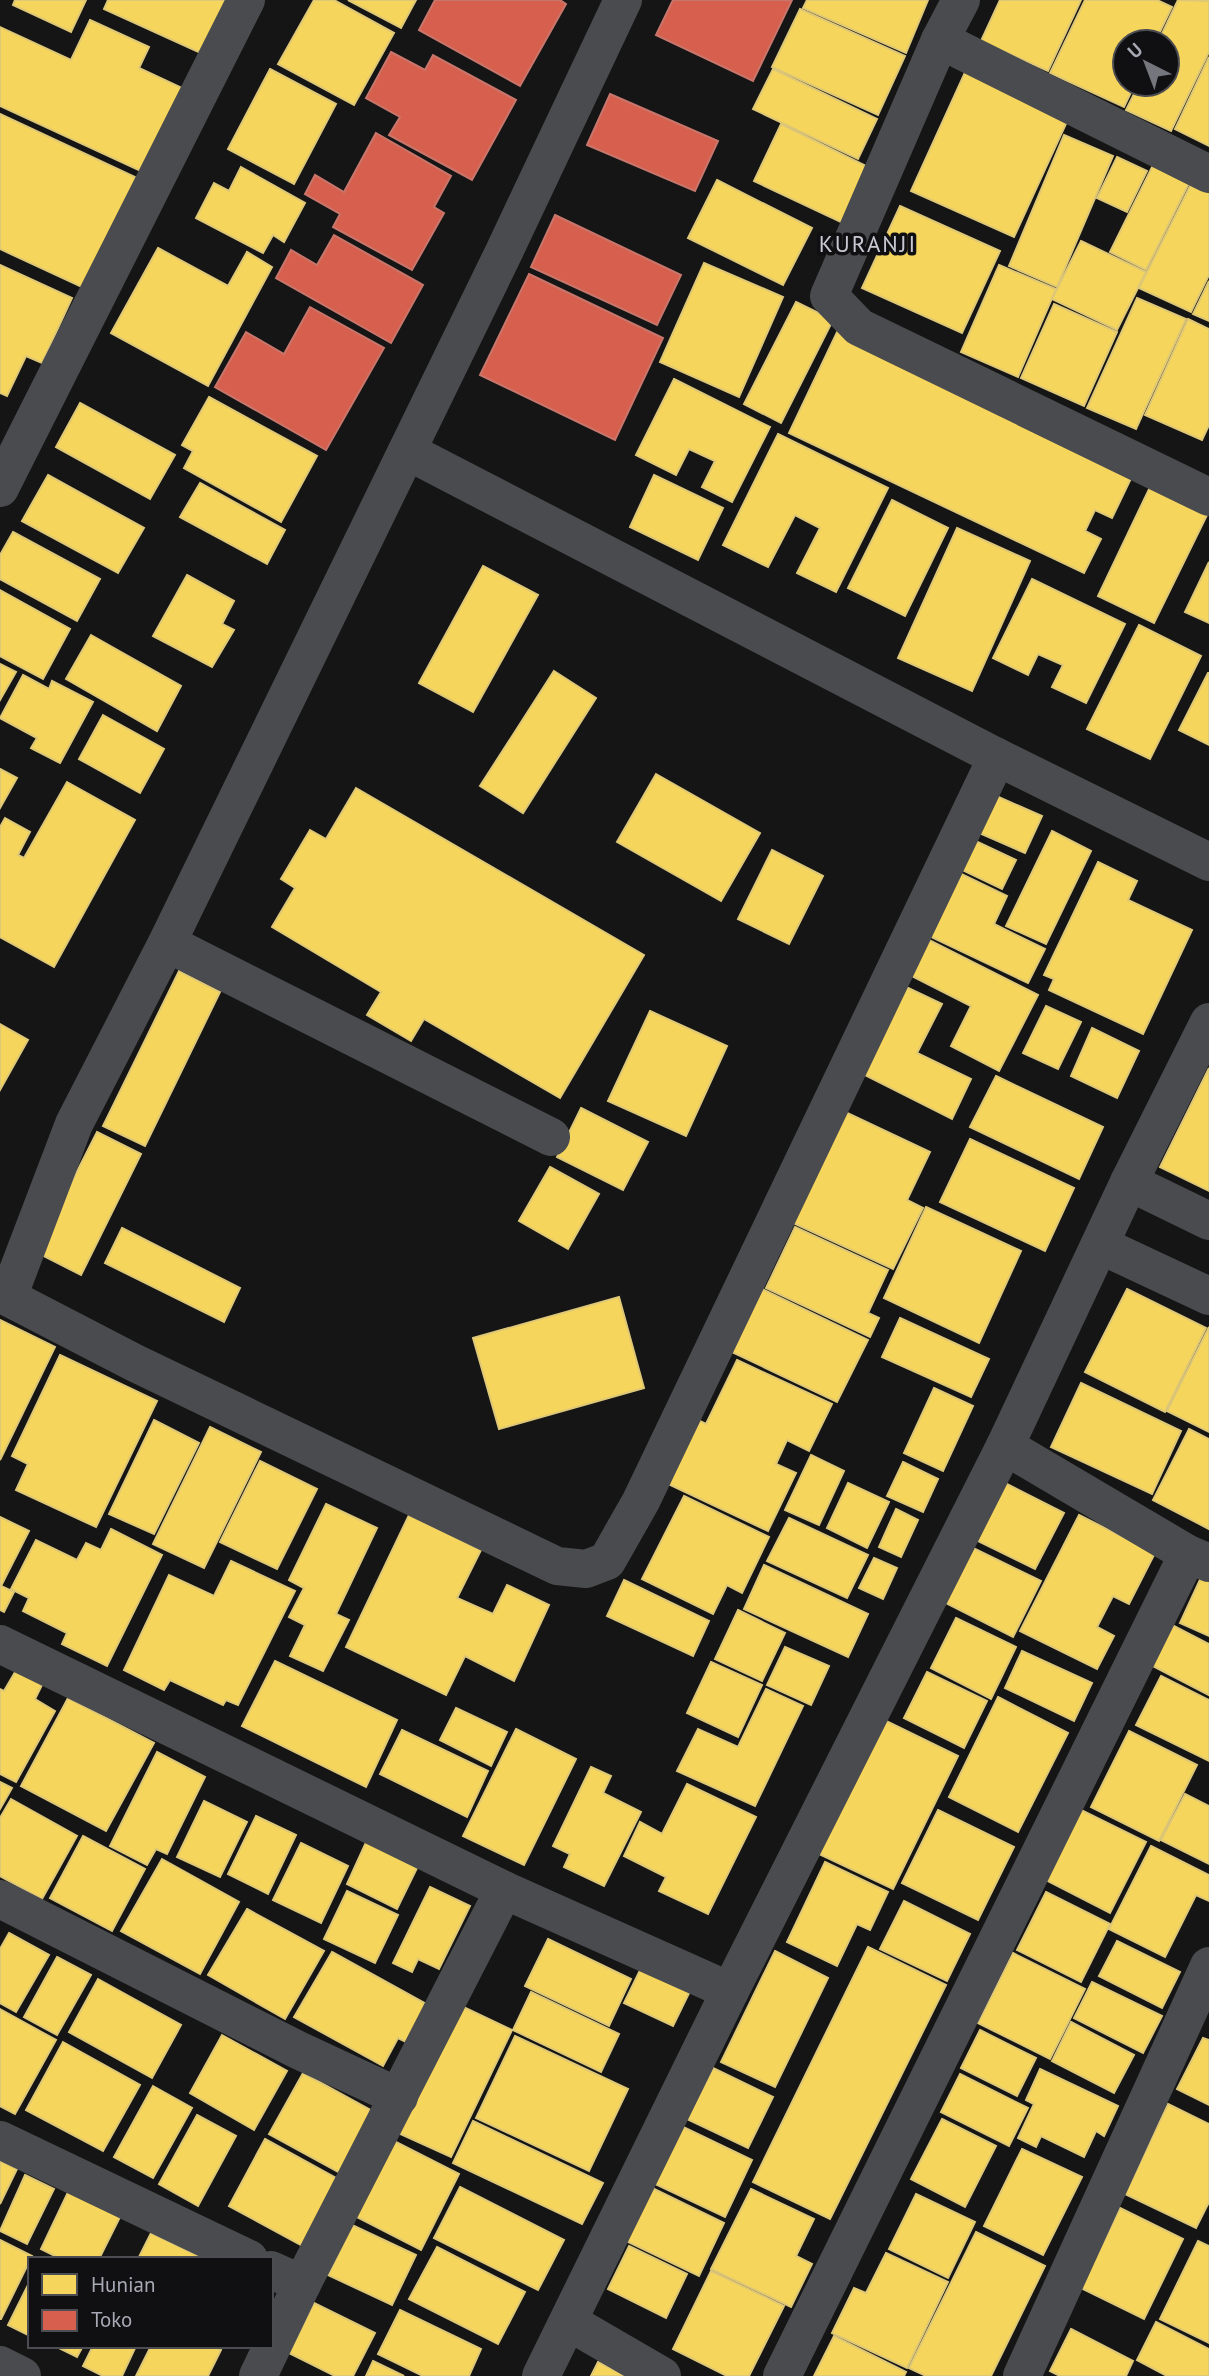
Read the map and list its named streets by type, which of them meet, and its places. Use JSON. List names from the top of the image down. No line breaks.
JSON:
{"districts":["KURANJI"],"legend":["Hunian","Toko"],"north":"top left"}
